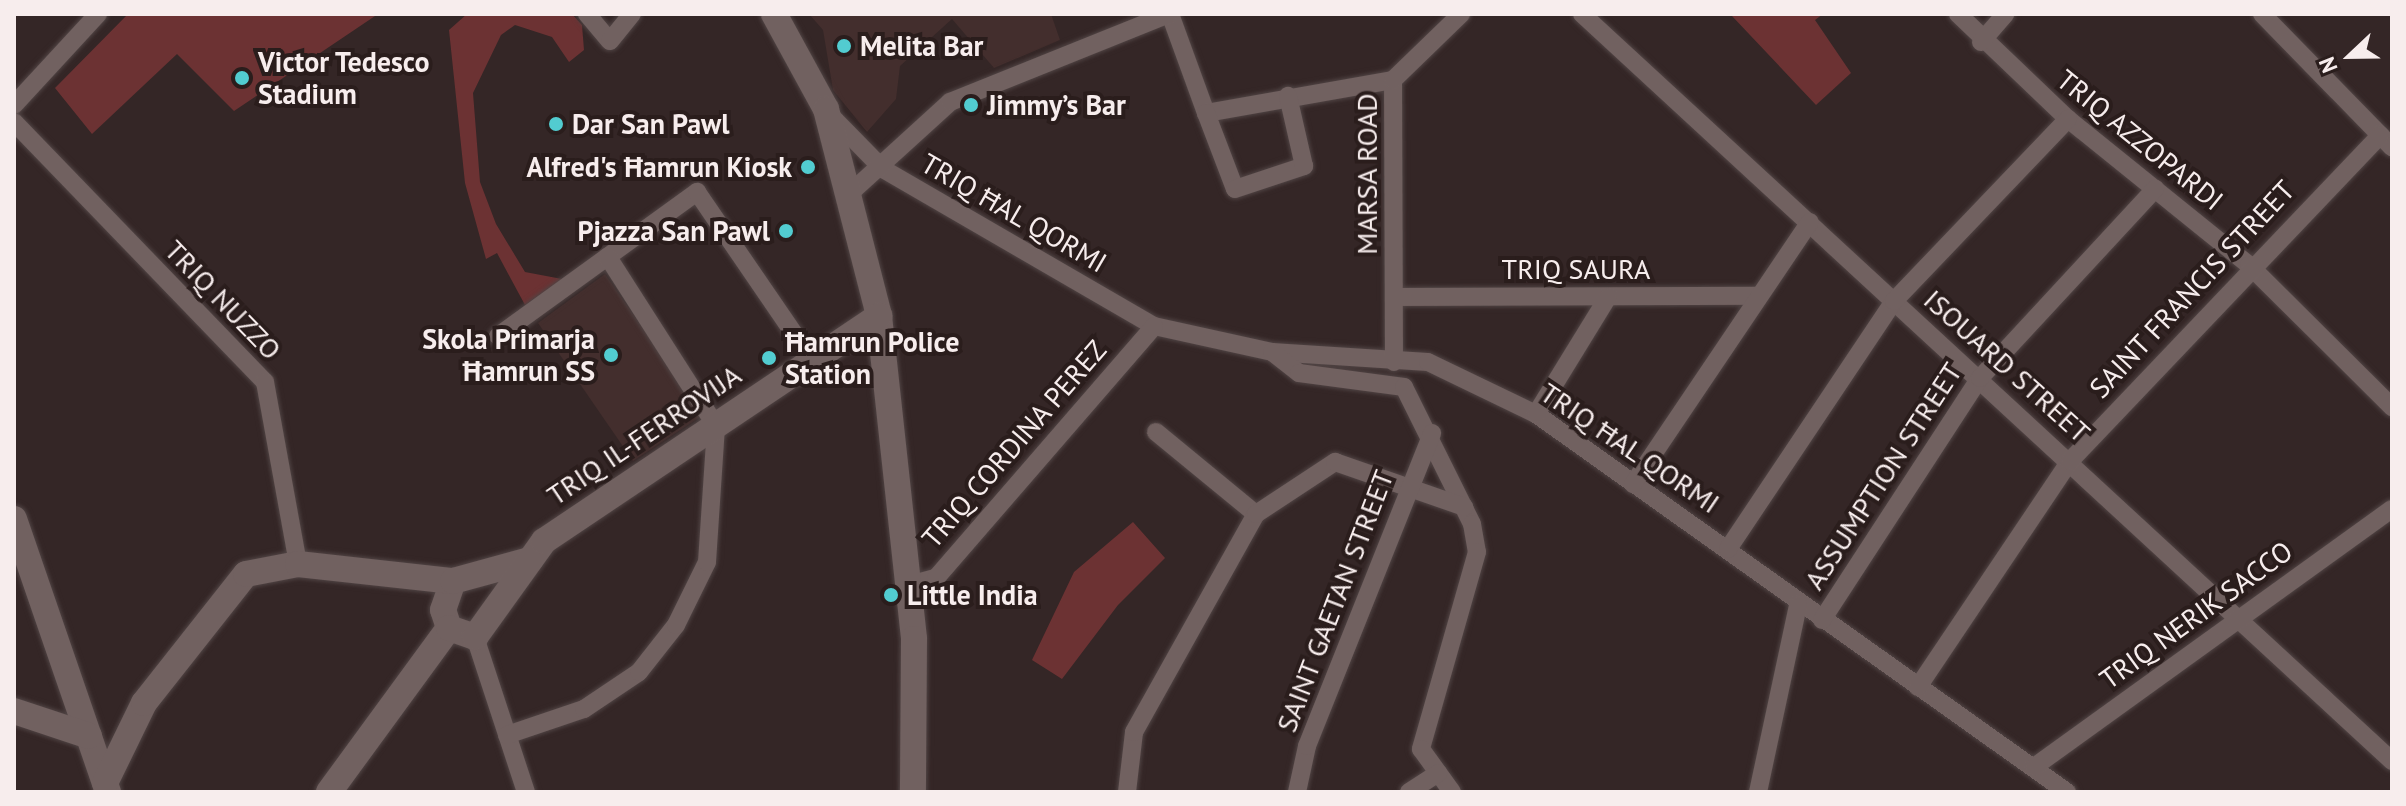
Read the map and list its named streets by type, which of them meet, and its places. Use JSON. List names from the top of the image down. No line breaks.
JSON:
{"streets":{"street":["TRIQ AZZOPARDI","MARSA ROAD","TRIQ ĦAL QORMI","TRIQ SAURA","SAINT FRANCIS STREET","TRIQ NUZZO","ISOUARD STREET","TRIQ IL-FERROVIJA","TRIQ CORDINA PEREZ","ASSUMPTION STREET","SAINT GAETAN STREET","TRIQ NERIK SACCO"]},"crossings":[["TRIQ AZZOPARDI","SAINT FRANCIS STREET"],["TRIQ AZZOPARDI","ASSUMPTION STREET"],["MARSA ROAD","TRIQ ĦAL QORMI"],["MARSA ROAD","TRIQ SAURA"],["TRIQ ĦAL QORMI","SAINT FRANCIS STREET"],["TRIQ ĦAL QORMI","TRIQ CORDINA PEREZ"],["TRIQ ĦAL QORMI","ASSUMPTION STREET"],["TRIQ ĦAL QORMI","TRIQ NERIK SACCO"],["SAINT FRANCIS STREET","ISOUARD STREET"],["ISOUARD STREET","ASSUMPTION STREET"],["ISOUARD STREET","TRIQ NERIK SACCO"]],"places":["Melita Bar","Victor Tedesco Stadium","Jimmy’s Bar","Dar San Pawl","Alfred's Ħamrun Kiosk","Pjazza San Pawl","Skola Primarja Ħamrun SS","Ħamrun Police Station","Little India"],"north":"left"}
